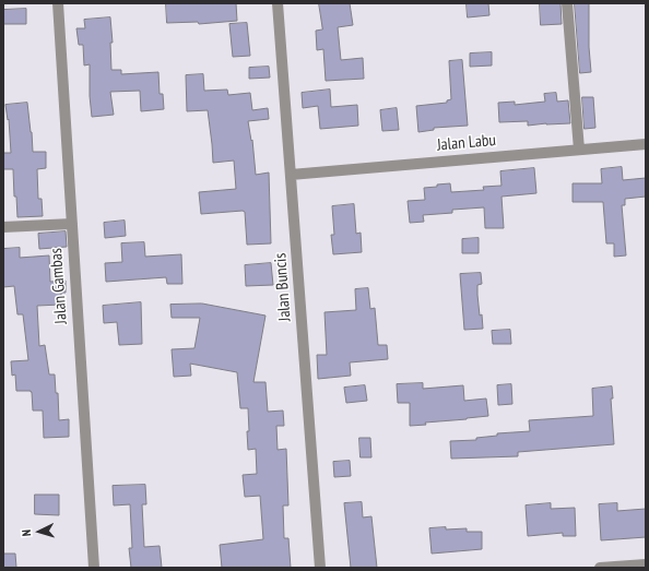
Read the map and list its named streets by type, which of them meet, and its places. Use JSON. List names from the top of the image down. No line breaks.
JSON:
{"streets":{"street":["Jalan Labu","Jalan Gambas","Jalan Buncis"]},"crossings":[["Jalan Labu","Jalan Buncis"]],"north":"left"}
